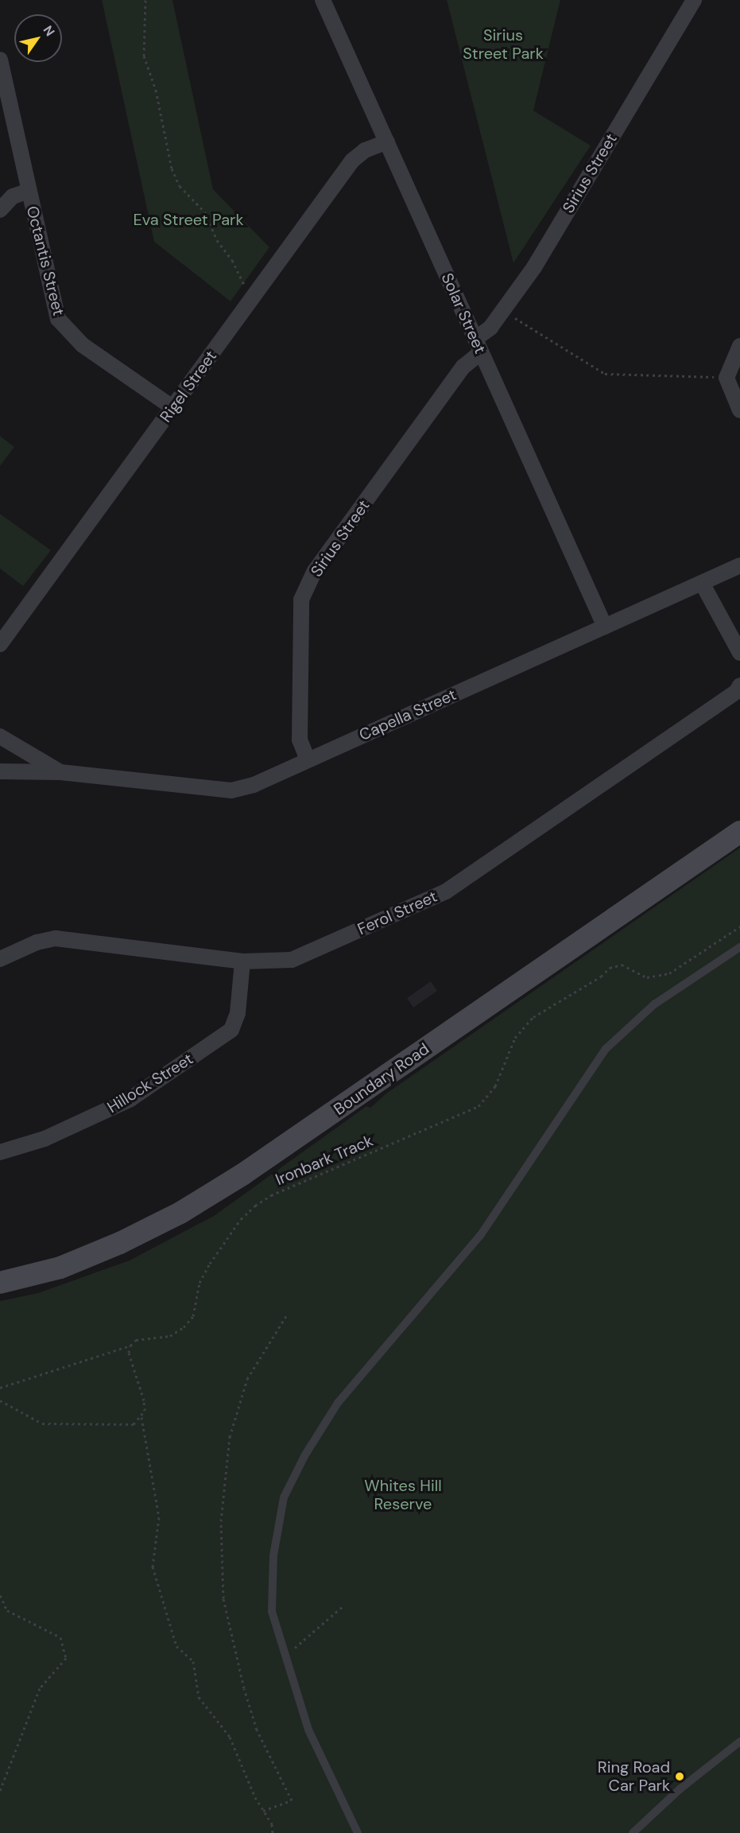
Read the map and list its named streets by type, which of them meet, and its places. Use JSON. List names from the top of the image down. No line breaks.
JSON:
{"streets":{"main road":["Boundary Road"],"street":["Sirius Street","Octantis Street","Solar Street","Rigel Street","Capella Street","Ferol Street","Hillock Street"],"path":["Ironbark Track"]},"crossings":[["Sirius Street","Solar Street"],["Sirius Street","Capella Street"],["Octantis Street","Rigel Street"],["Solar Street","Rigel Street"],["Solar Street","Capella Street"],["Ferol Street","Hillock Street"]],"parks":["Sirius Street Park","Eva Street Park","Whites Hill Reserve"],"places":["Ring Road Car Park"],"north":"top right"}
